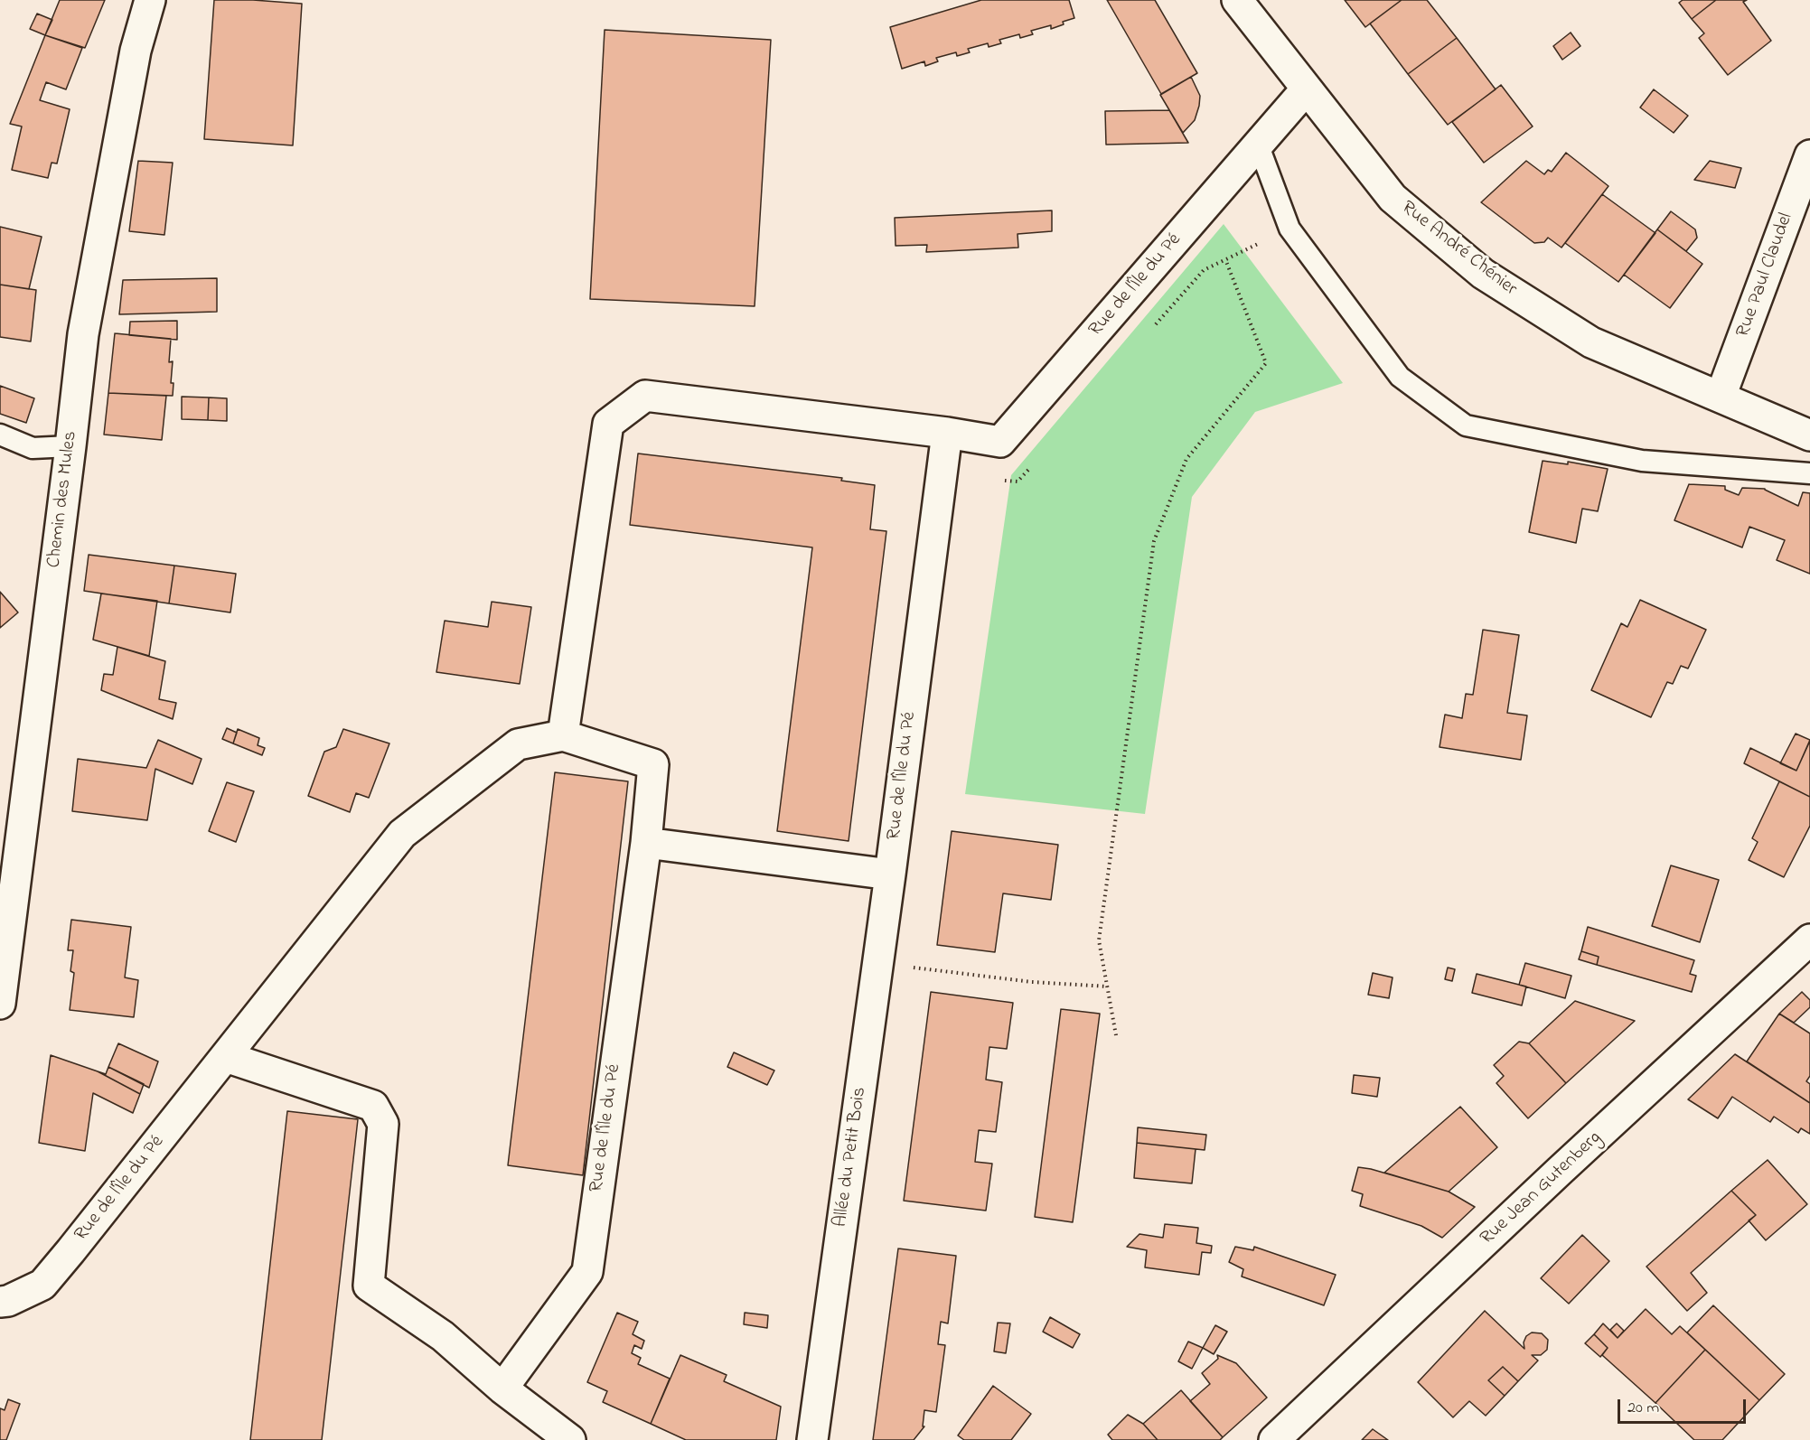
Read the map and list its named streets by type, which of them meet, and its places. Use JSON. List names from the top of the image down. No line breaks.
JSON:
{"streets":{"street":["Rue André Chénier","Rue Paul Claudel","Rue de l'Île du Pé","Chemin des Mules","Allée du Petit Bois","Rue Jean Gutenberg"]},"crossings":[["Rue André Chénier","Rue Paul Claudel"],["Rue André Chénier","Rue de l'Île du Pé"],["Rue de l'Île du Pé","Allée du Petit Bois"]],"scale_bar":"20 m"}
